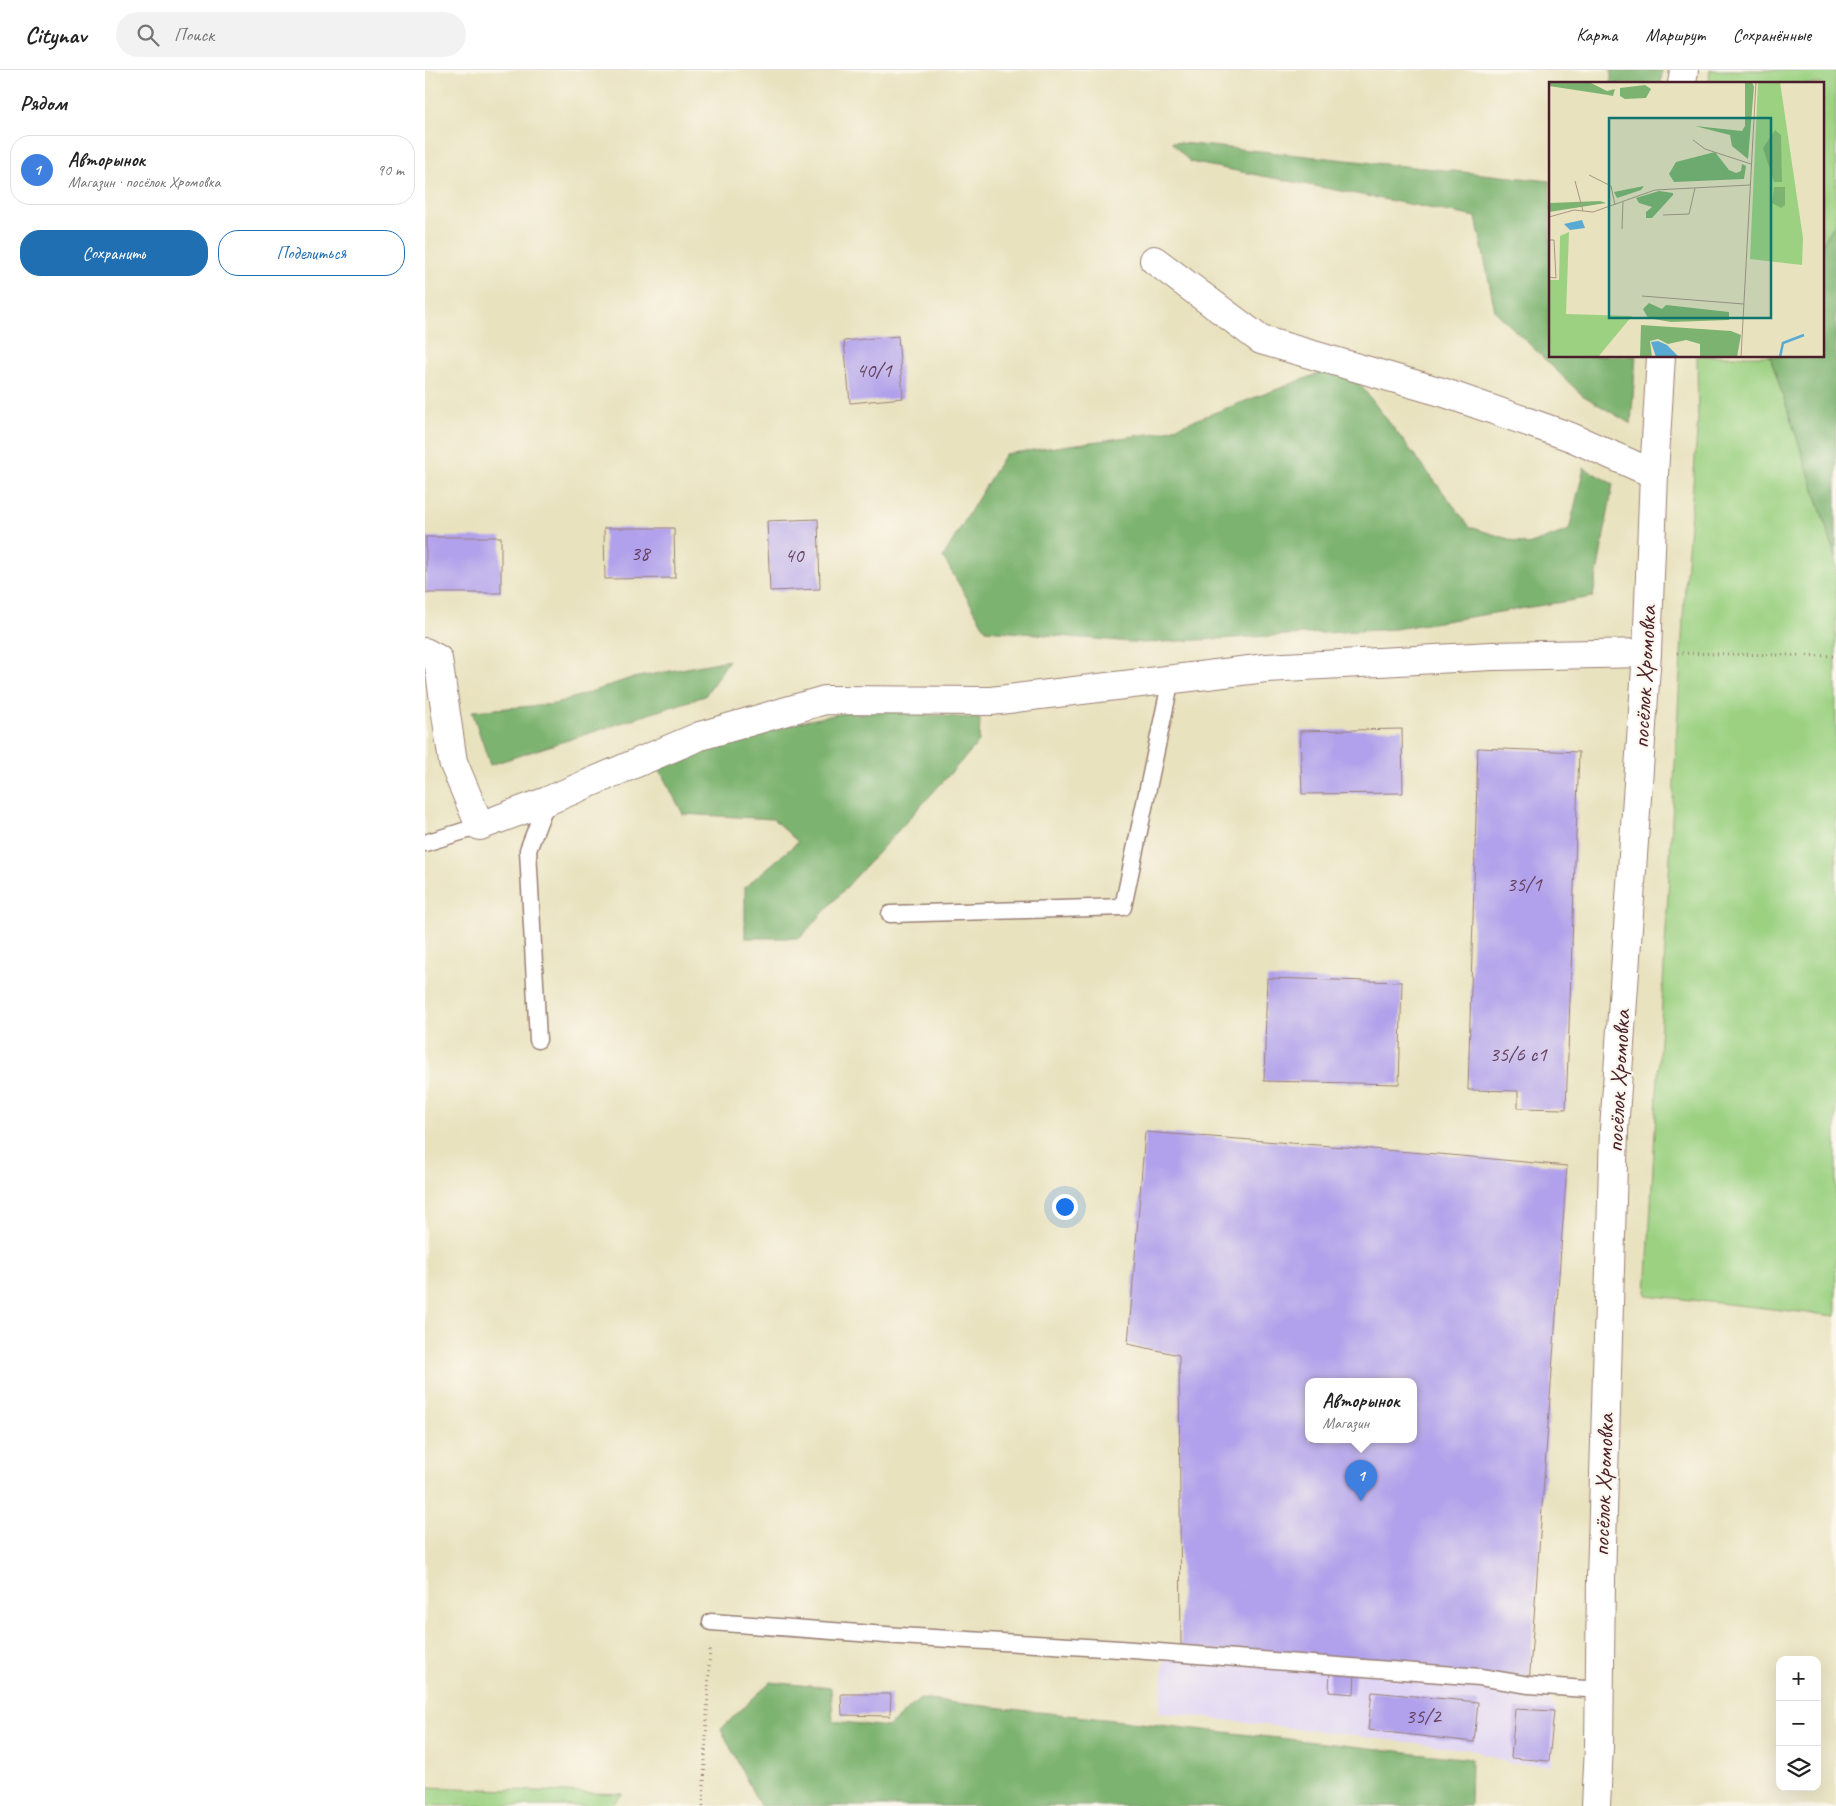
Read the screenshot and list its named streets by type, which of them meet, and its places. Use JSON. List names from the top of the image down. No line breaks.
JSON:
{"streets":{"street":["посёлок Хромовка"]},"house_numbers":["40/1","38","40","35/1","35/6 c1","35/2"],"page":{"header":"Citynav","search":"Поиск","nav":["Карта","Маршрут","Сохранённые"],"heading":"Рядом","list":[{"mark":"1","name":"Авторынок","note":"Магазин · посёлок Хромовка","value":"90 m"}],"buttons":["Сохранить","Поделиться"],"popup":["Авторынок","Магазин"],"pins":"1","map_buttons":["+","−"]}}
